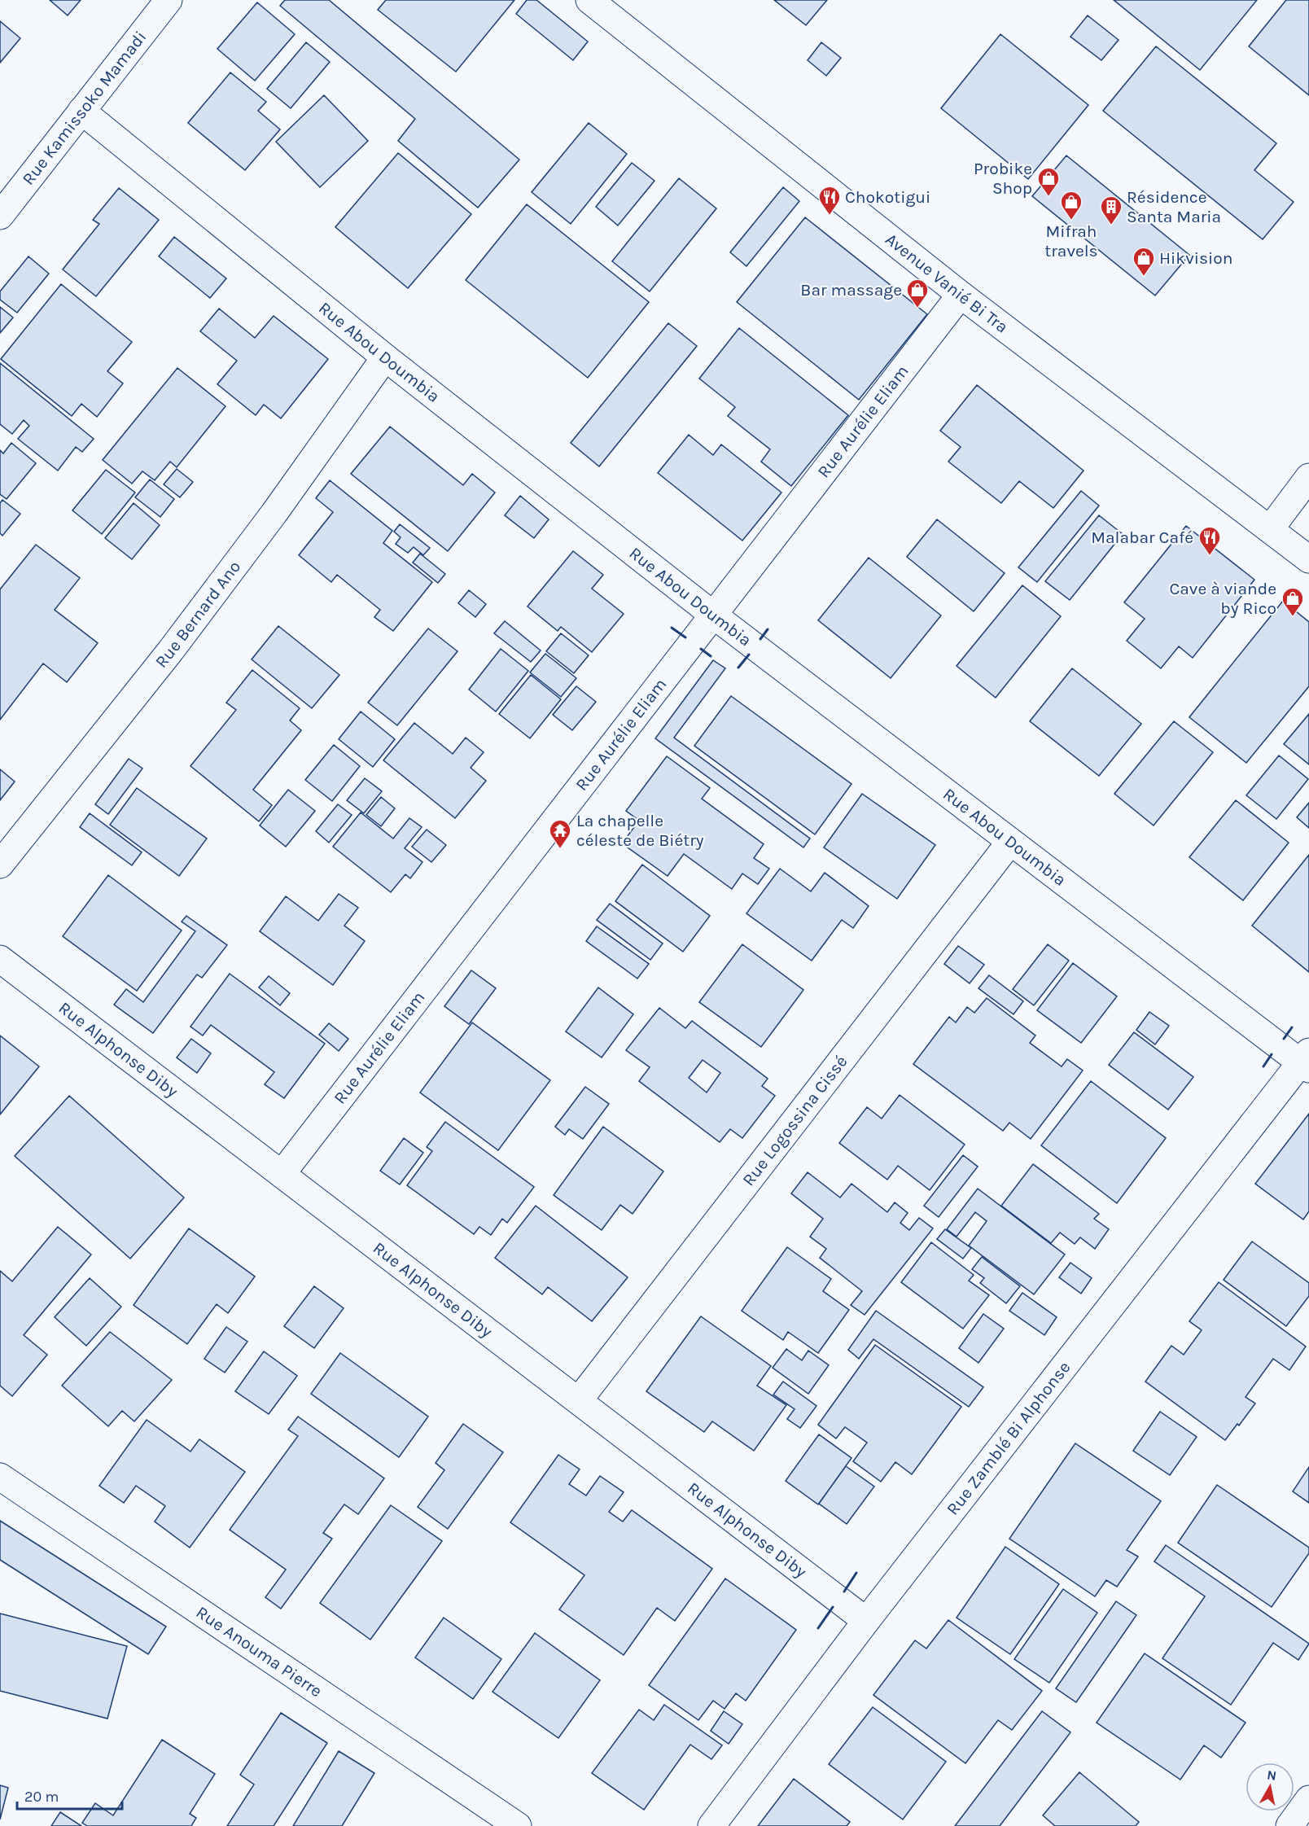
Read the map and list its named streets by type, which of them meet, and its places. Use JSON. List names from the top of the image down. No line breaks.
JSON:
{"streets":{"street":["Rue Kamissoko Mamadi","Avenue Vanié Bi Tra","Rue Abou Doumbia","Rue Aurélie Eliam","Rue Bernard Ano","Rue Alphonse Diby","Rue Logossina Cissé","Rue Zamblé Bi Alphonse","Rue Anouma Pierre"]},"crossings":[["Rue Kamissoko Mamadi","Rue Abou Doumbia"],["Avenue Vanié Bi Tra","Rue Aurélie Eliam"],["Rue Abou Doumbia","Rue Aurélie Eliam"],["Rue Abou Doumbia","Rue Bernard Ano"],["Rue Abou Doumbia","Rue Logossina Cissé"],["Rue Abou Doumbia","Rue Zamblé Bi Alphonse"],["Rue Aurélie Eliam","Rue Alphonse Diby"],["Rue Alphonse Diby","Rue Logossina Cissé"],["Rue Alphonse Diby","Rue Zamblé Bi Alphonse"]],"places":{"shop":["Probike Shop","Mifrah travels","Hikvision","Bar massage","Cave à viande by Rico"],"restaurant":["Chokotigui","Malabar Café"],"building":["Résidence Santa Maria"],"temple":["La chapelle céleste de Biétry"]},"scale_bar":"20 m","north":"top"}
